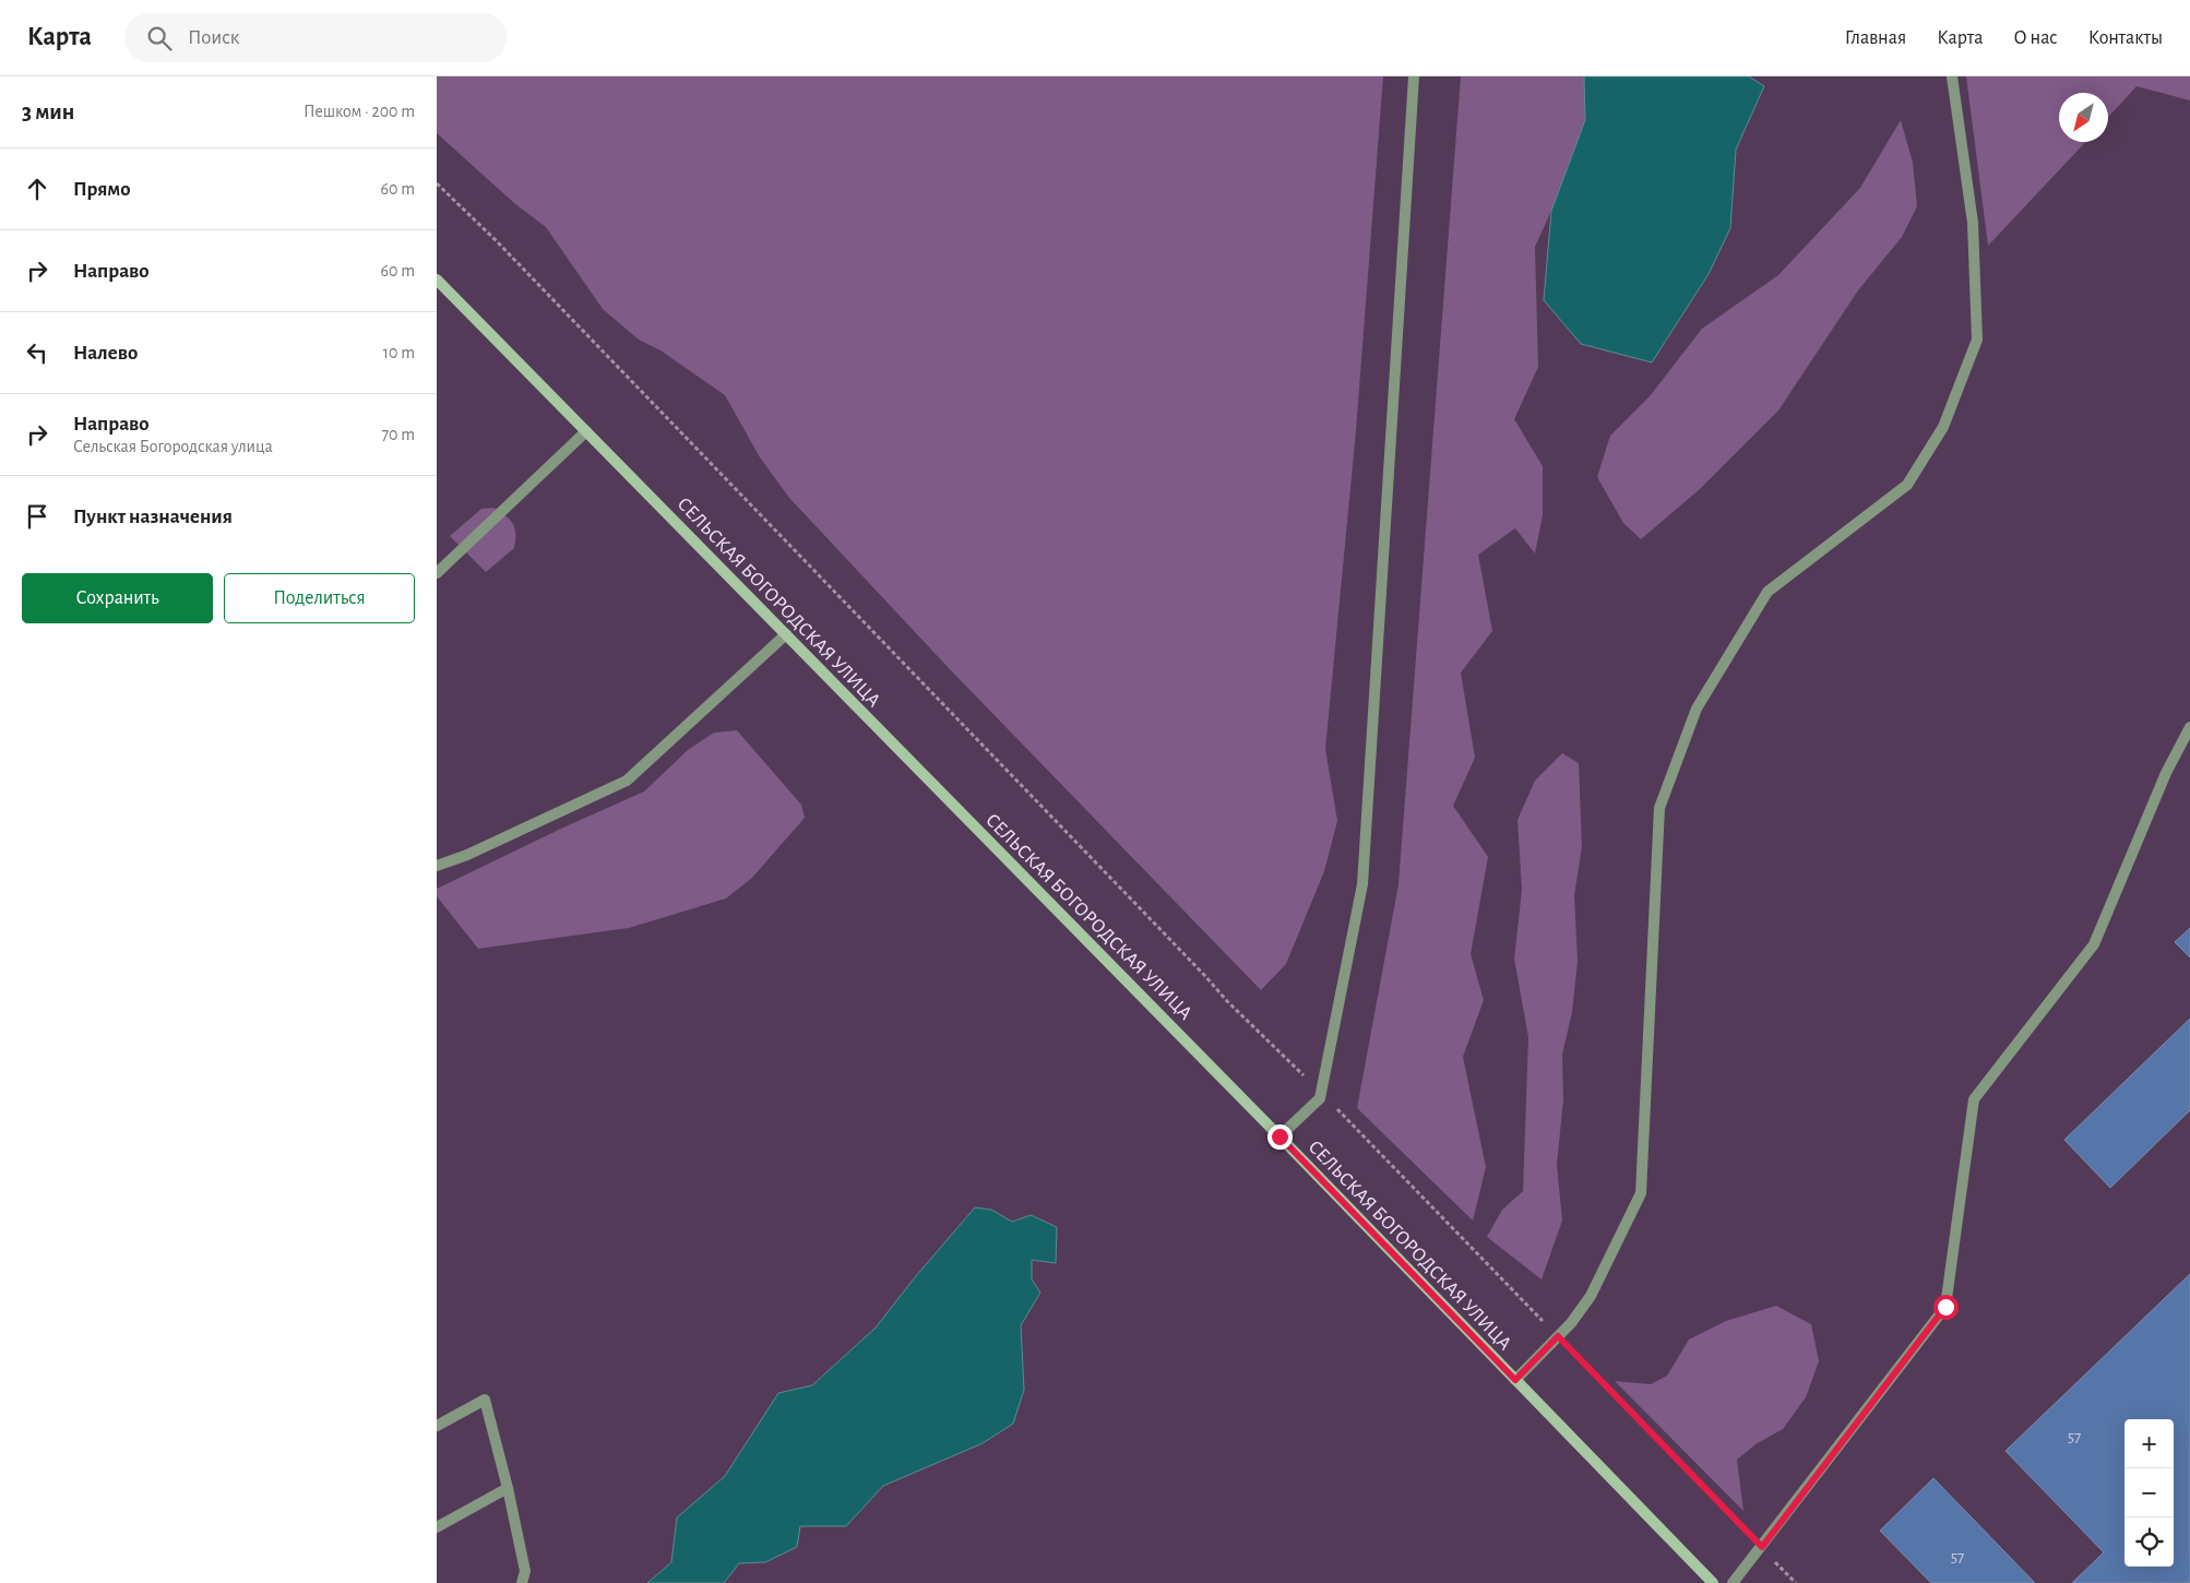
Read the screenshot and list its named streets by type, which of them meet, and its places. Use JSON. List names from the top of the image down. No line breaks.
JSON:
{"streets":{"main road":["СЕЛЬСКАЯ БОГОРОДСКАЯ УЛИЦА"]},"house_numbers":["57","57"],"north":"bottom left","page":{"header":"Карта","search":"Поиск","nav":["Главная","Карта","О нас","Контакты"],"heading":["3 мин","Пешком · 200 m"],"list":[["Прямо","60 m"],["Направо","60 m"],["Налево","10 m"],["Направо","Сельская Богородская улица","70 m"],"Пункт назначения"],"buttons":["Сохранить","Поделиться"],"map_buttons":["+","−"]}}
